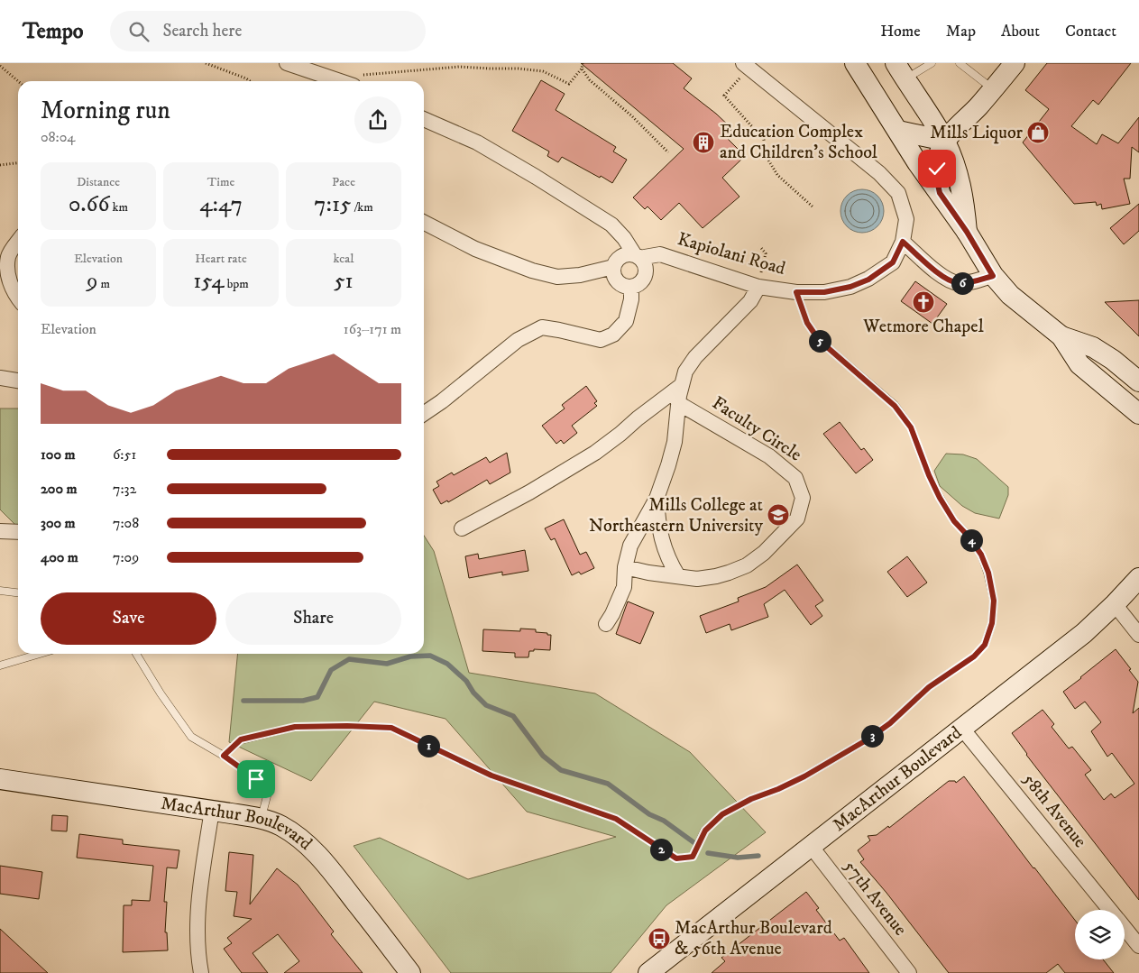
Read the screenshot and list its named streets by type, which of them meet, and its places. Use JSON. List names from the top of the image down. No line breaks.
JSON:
{"streets":{"main road":["MacArthur Boulevard"],"street":["Kapiolani Road","Faculty Circle","58th Avenue","57th Avenue"]},"crossings":[["MacArthur Boulevard","58th Avenue"],["MacArthur Boulevard","57th Avenue"]],"places":{"shop":["Mills Liquor"],"building":["Education Complex and Children’s School"],"church":["Wetmore Chapel"],"school or university":["Mills College at Northeastern University"],"bus stop":["MacArthur Boulevard & 56th Avenue"]},"page":{"header":"Tempo","search":"Search here","nav":["Home","Map","About","Contact"],"heading":["Morning run","08:04"],"stats":[["Distance","0.66 km"],["Time","4:47"],["Pace","7:15 /km"],["Elevation","9 m"],["Heart rate","154 bpm"],["kcal","51"]],"pins":["6","5","4","3","1","2"],"chart":["Elevation","163–171 m"],"list":[{"name":"100 m","note":"6:51"},{"name":"200 m","note":"7:32"},{"name":"300 m","note":"7:08"},{"name":"400 m","note":"7:09"}],"buttons":["Save","Share"]}}
